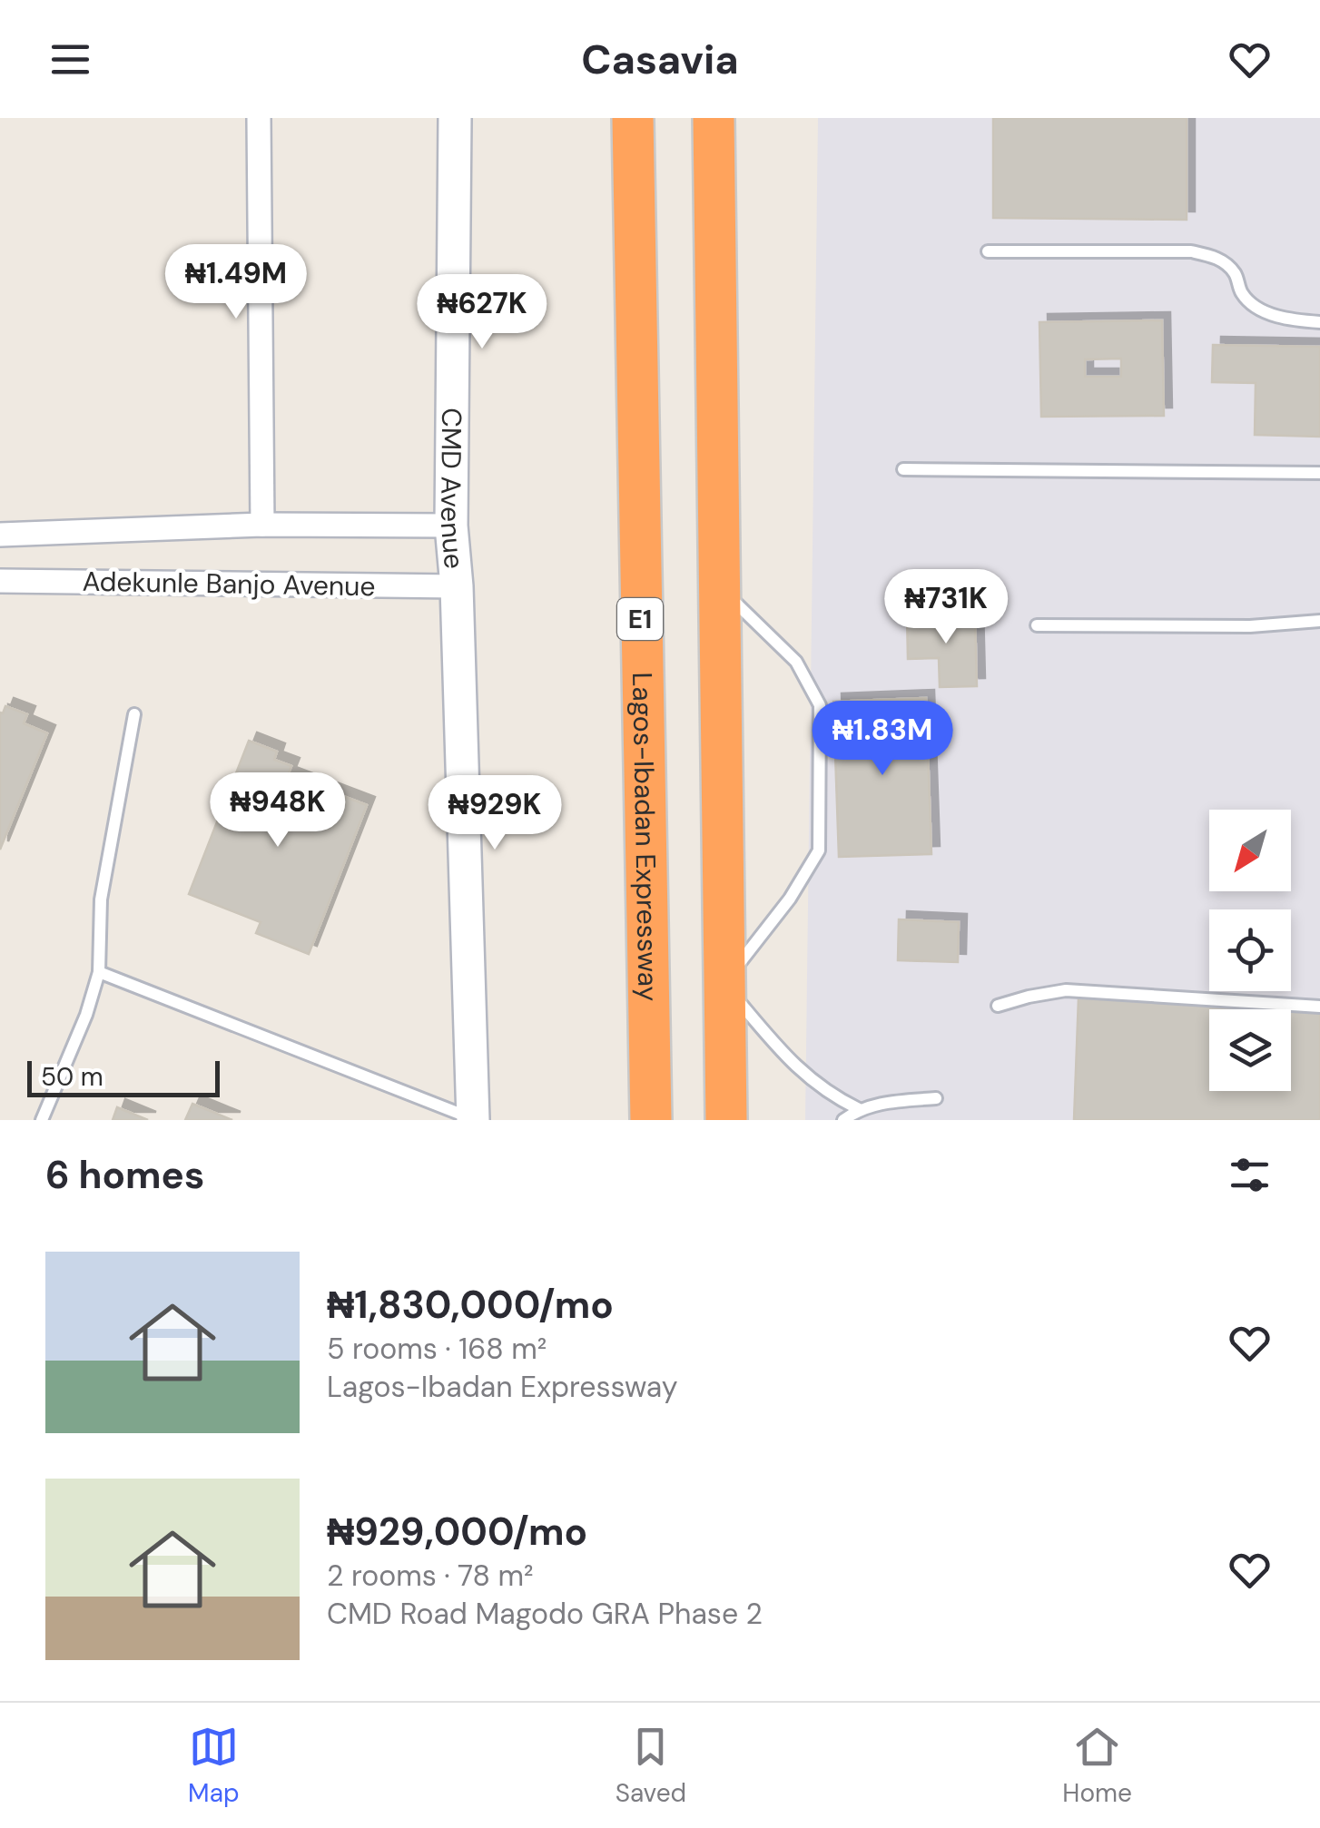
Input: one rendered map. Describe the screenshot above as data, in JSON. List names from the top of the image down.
{
  "streets": {
    "highway": ["E1", "Lagos-Ibadan Expressway"],
    "street": ["CMD Avenue", "Adekunle Banjo Avenue"]
  },
  "crossings": [
    ["CMD Avenue", "Adekunle Banjo Avenue"]
  ],
  "scale_bar": "50 m",
  "north": "bottom left",
  "page": {
    "header": "Casavia",
    "price": [
      "₦1.49M",
      "₦627K",
      "₦731K",
      "₦1.83M",
      "₦948K",
      "₦929K"
    ],
    "scale": "50 m",
    "heading": "6 homes",
    "list": [
      {
        "name": "₦1,830,000/mo",
        "note": "5 rooms · 168 m² · Lagos-Ibadan Expressway"
      },
      {
        "name": "₦929,000/mo",
        "note": "2 rooms · 78 m² · CMD Road Magodo GRA Phase 2"
      }
    ],
    "tabs": ["Map", "Saved", "Home"]
  }
}
